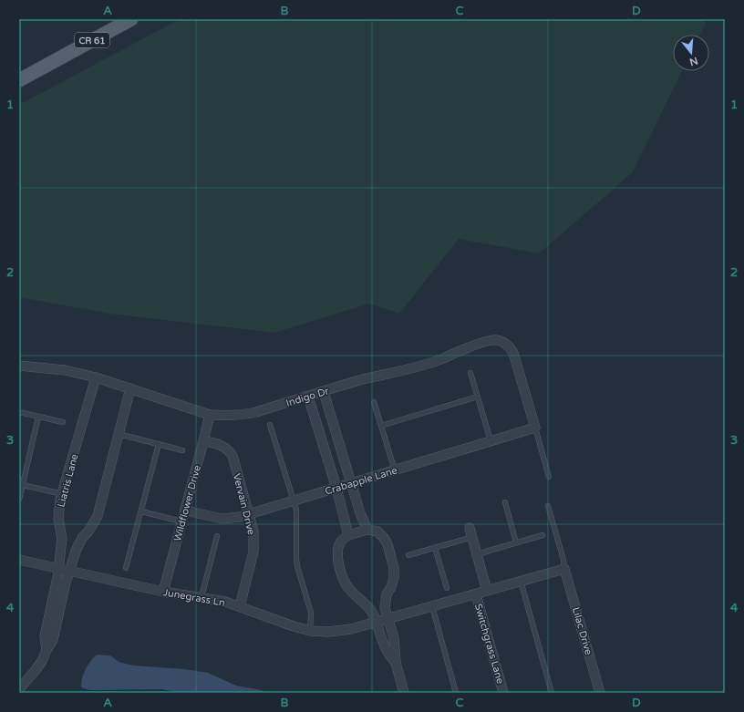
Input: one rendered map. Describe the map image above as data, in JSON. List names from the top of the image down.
{
  "streets": {
    "main road": ["CR 61"],
    "street": [
      "Indigo Dr",
      "Liatris Lane",
      "Crabapple Lane",
      "Wildflower Drive",
      "Vervain Drive",
      "Junegrass Ln",
      "Lilac Drive",
      "Switchgrass Lane"
    ]
  },
  "crossings": [
    ["Indigo Dr", "Liatris Lane"],
    ["Indigo Dr", "Crabapple Lane"],
    ["Indigo Dr", "Wildflower Drive"],
    ["Liatris Lane", "Junegrass Ln"],
    ["Crabapple Lane", "Wildflower Drive"],
    ["Crabapple Lane", "Vervain Drive"],
    ["Wildflower Drive", "Vervain Drive"],
    ["Wildflower Drive", "Junegrass Ln"],
    ["Vervain Drive", "Junegrass Ln"],
    ["Junegrass Ln", "Lilac Drive"],
    ["Junegrass Ln", "Switchgrass Lane"]
  ],
  "north": "bottom",
  "grid": {
    "columns": [
      "A",
      "B",
      "C",
      "D"
    ],
    "rows": [
      "1",
      "2",
      "3",
      "4"
    ]
  }
}
